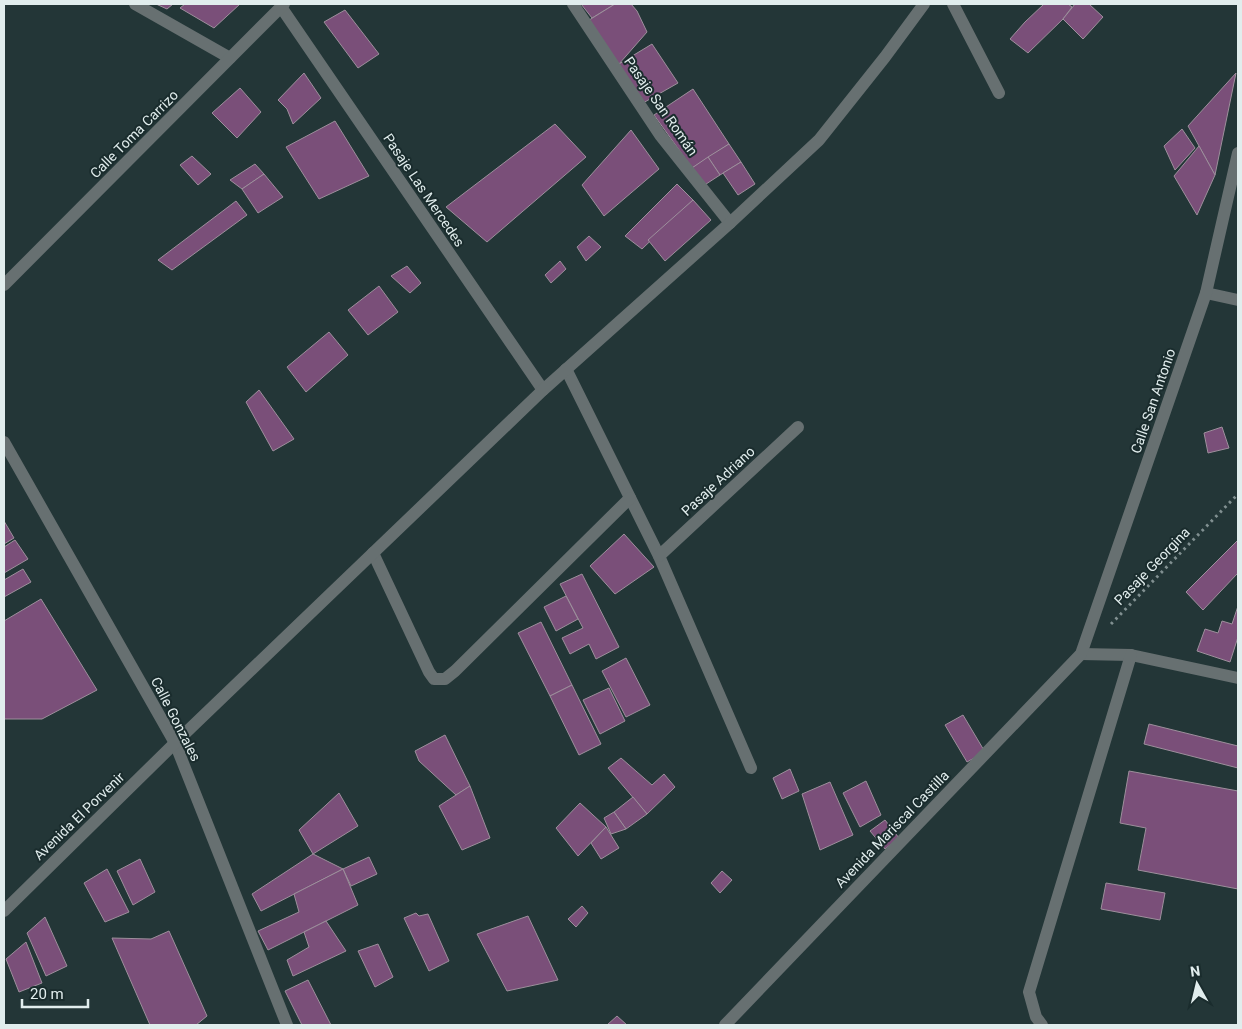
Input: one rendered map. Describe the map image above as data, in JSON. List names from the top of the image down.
{
  "streets": {
    "street": [
      "Pasaje San Román",
      "Calle Toma Carrizo",
      "Pasaje Las Mercedes",
      "Calle San Antonio",
      "Pasaje Adriano",
      "Calle Gonzales",
      "Avenida El Porvenir",
      "Avenida Mariscal Castilla"
    ],
    "path": ["Pasaje Georgina"]
  },
  "crossings": [
    ["Pasaje San Román", "Avenida El Porvenir"],
    ["Calle Toma Carrizo", "Pasaje Las Mercedes"],
    ["Pasaje Las Mercedes", "Avenida El Porvenir"],
    ["Calle San Antonio", "Avenida Mariscal Castilla"],
    ["Calle Gonzales", "Avenida El Porvenir"]
  ],
  "scale_bar": "20 m",
  "north": "top"
}
